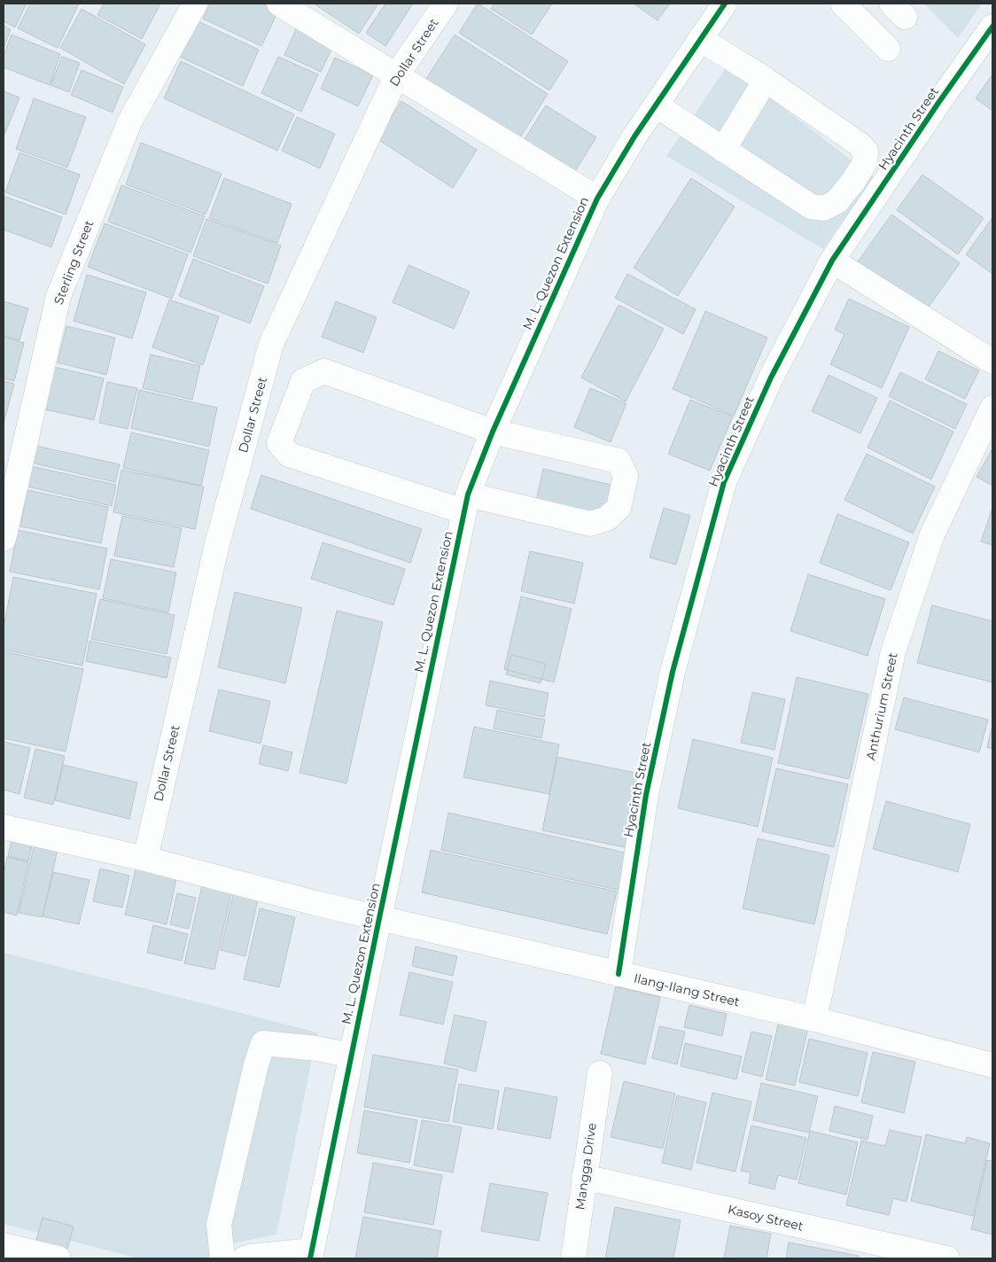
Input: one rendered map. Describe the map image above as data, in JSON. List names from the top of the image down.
{
  "streets": {
    "street": [
      "Dollar Street",
      "Hyacinth Street",
      "Sterling Street",
      "M. L. Quezon Extension",
      "Anthurium Street",
      "Ilang-Ilang Street",
      "Mangga Drive",
      "Kasoy Street"
    ]
  },
  "crossings": [
    ["Dollar Street", "Ilang-Ilang Street"],
    ["Hyacinth Street", "Ilang-Ilang Street"],
    ["M. L. Quezon Extension", "Ilang-Ilang Street"],
    ["Anthurium Street", "Ilang-Ilang Street"],
    ["Mangga Drive", "Kasoy Street"]
  ]
}
